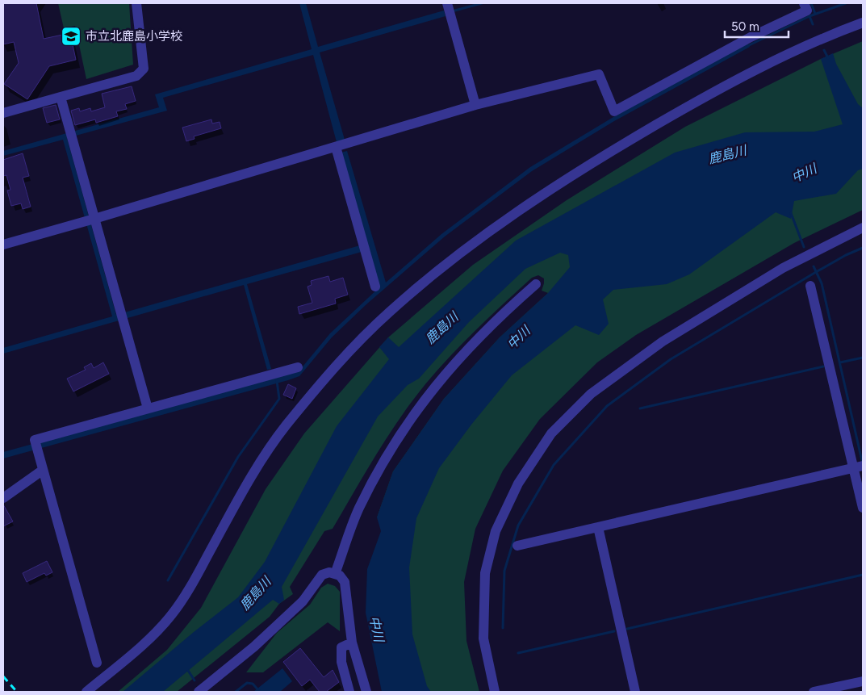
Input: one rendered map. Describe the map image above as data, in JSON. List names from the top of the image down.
{
  "water": ["鹿島川", "中川"],
  "places": {
    "school or university": ["市立北鹿島小学校"]
  },
  "scale_bar": "50 m"
}
